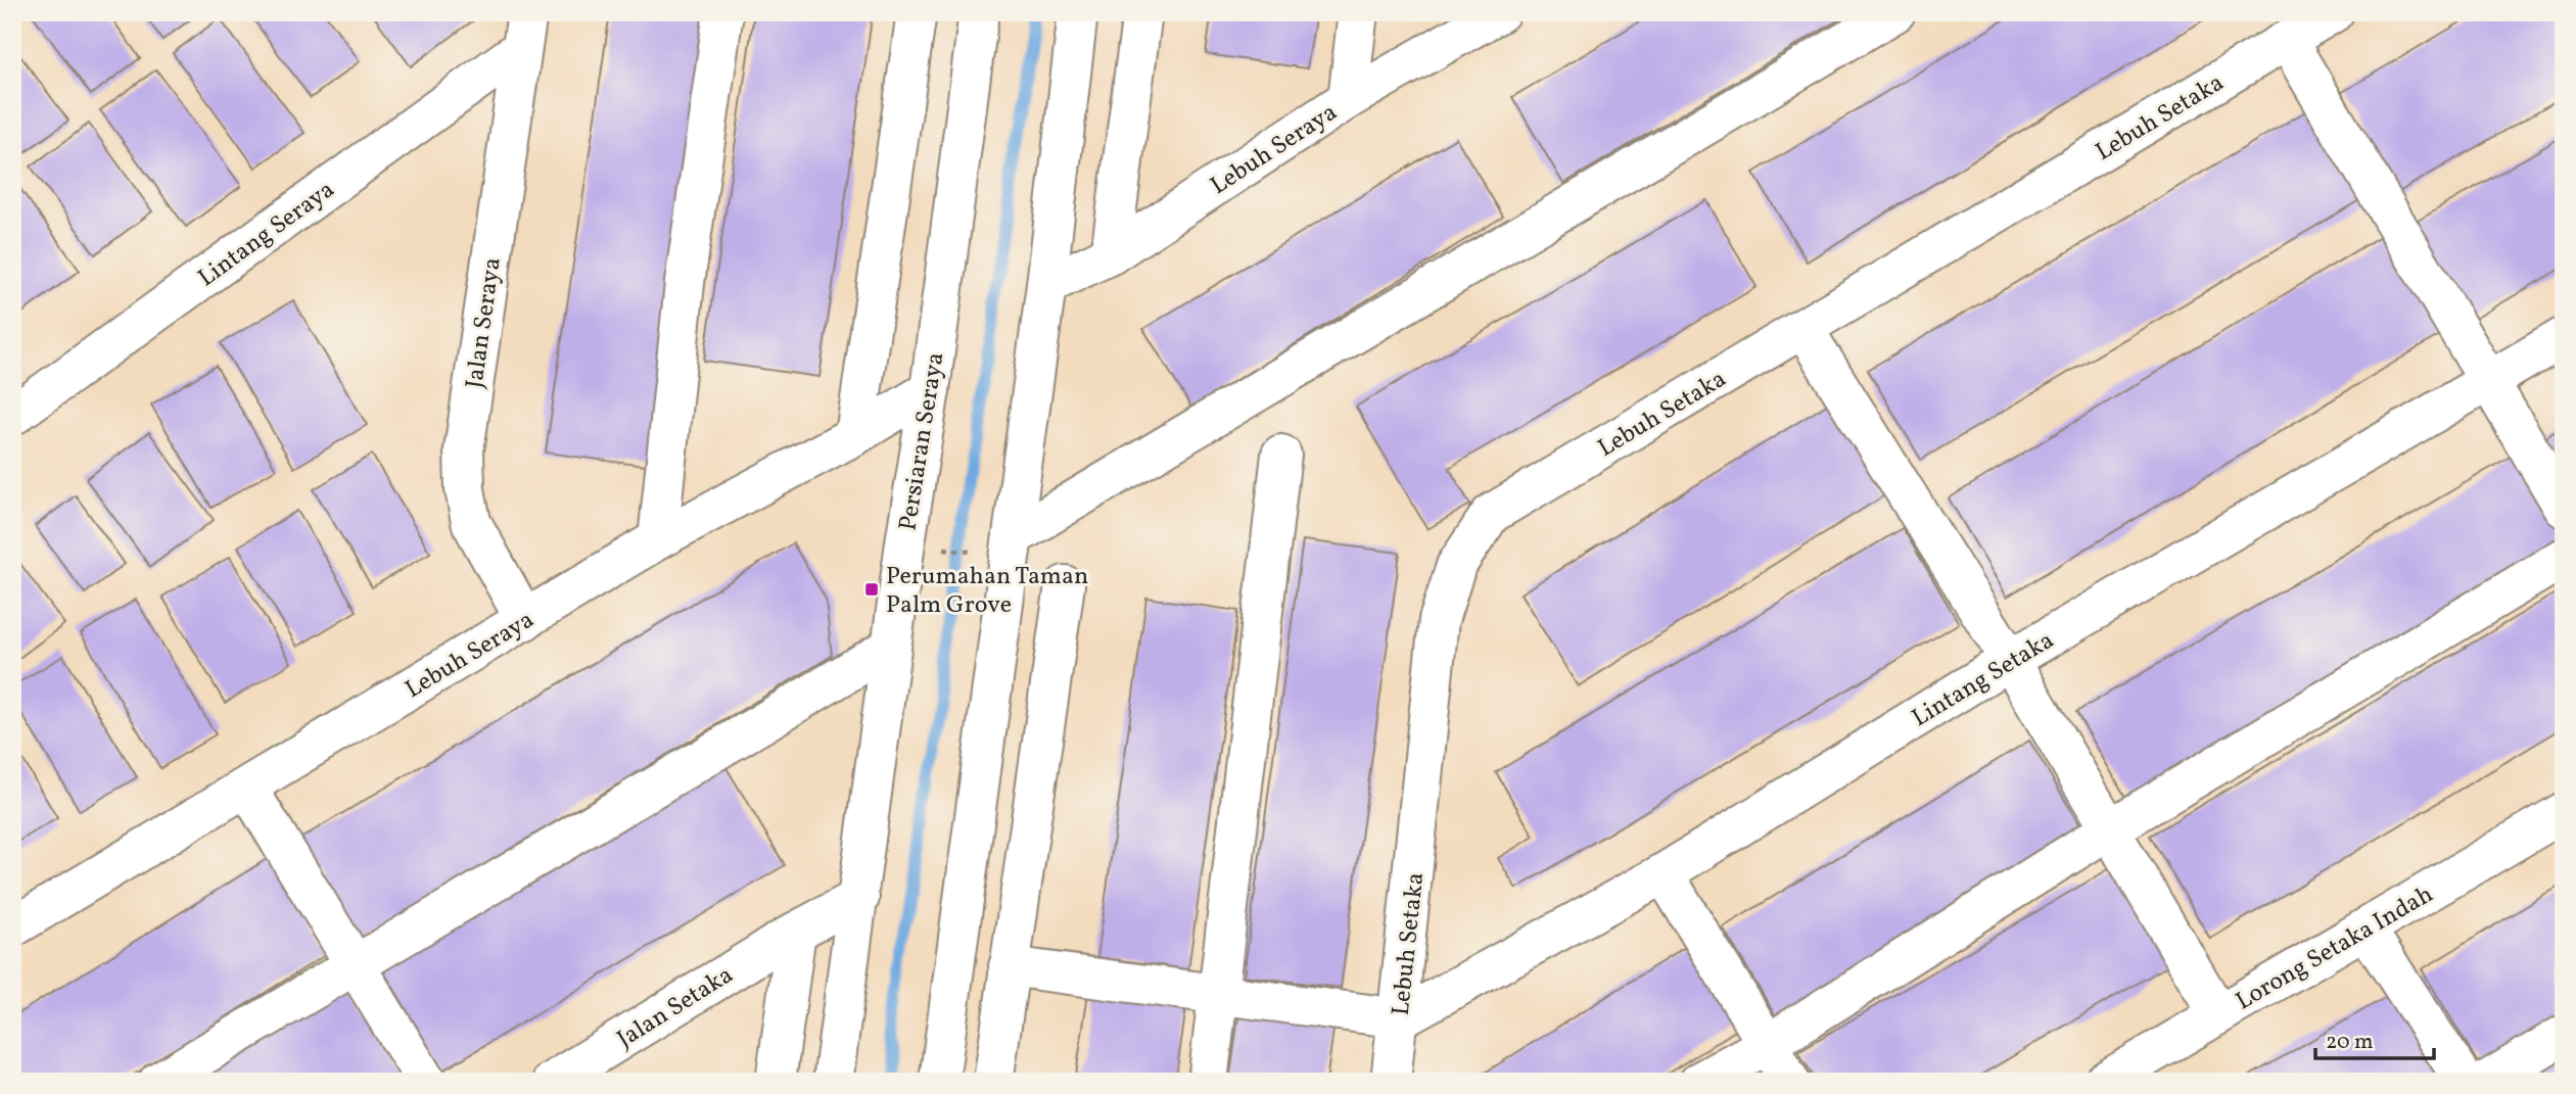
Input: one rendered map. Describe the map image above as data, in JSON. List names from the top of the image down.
{
  "streets": {
    "street": [
      "Lebuh Setaka",
      "Lebuh Seraya",
      "Lintang Seraya",
      "Jalan Seraya",
      "Persiaran Seraya",
      "Lintang Setaka",
      "Lorong Setaka Indah",
      "Jalan Setaka"
    ]
  },
  "crossings": [
    ["Lebuh Setaka", "Lintang Setaka"],
    ["Lebuh Seraya", "Jalan Seraya"],
    ["Lebuh Seraya", "Persiaran Seraya"],
    ["Lintang Seraya", "Jalan Seraya"],
    ["Persiaran Seraya", "Jalan Setaka"]
  ],
  "places": {
    "transit": ["Perumahan Taman Palm Grove"]
  },
  "scale_bar": "20 m"
}
